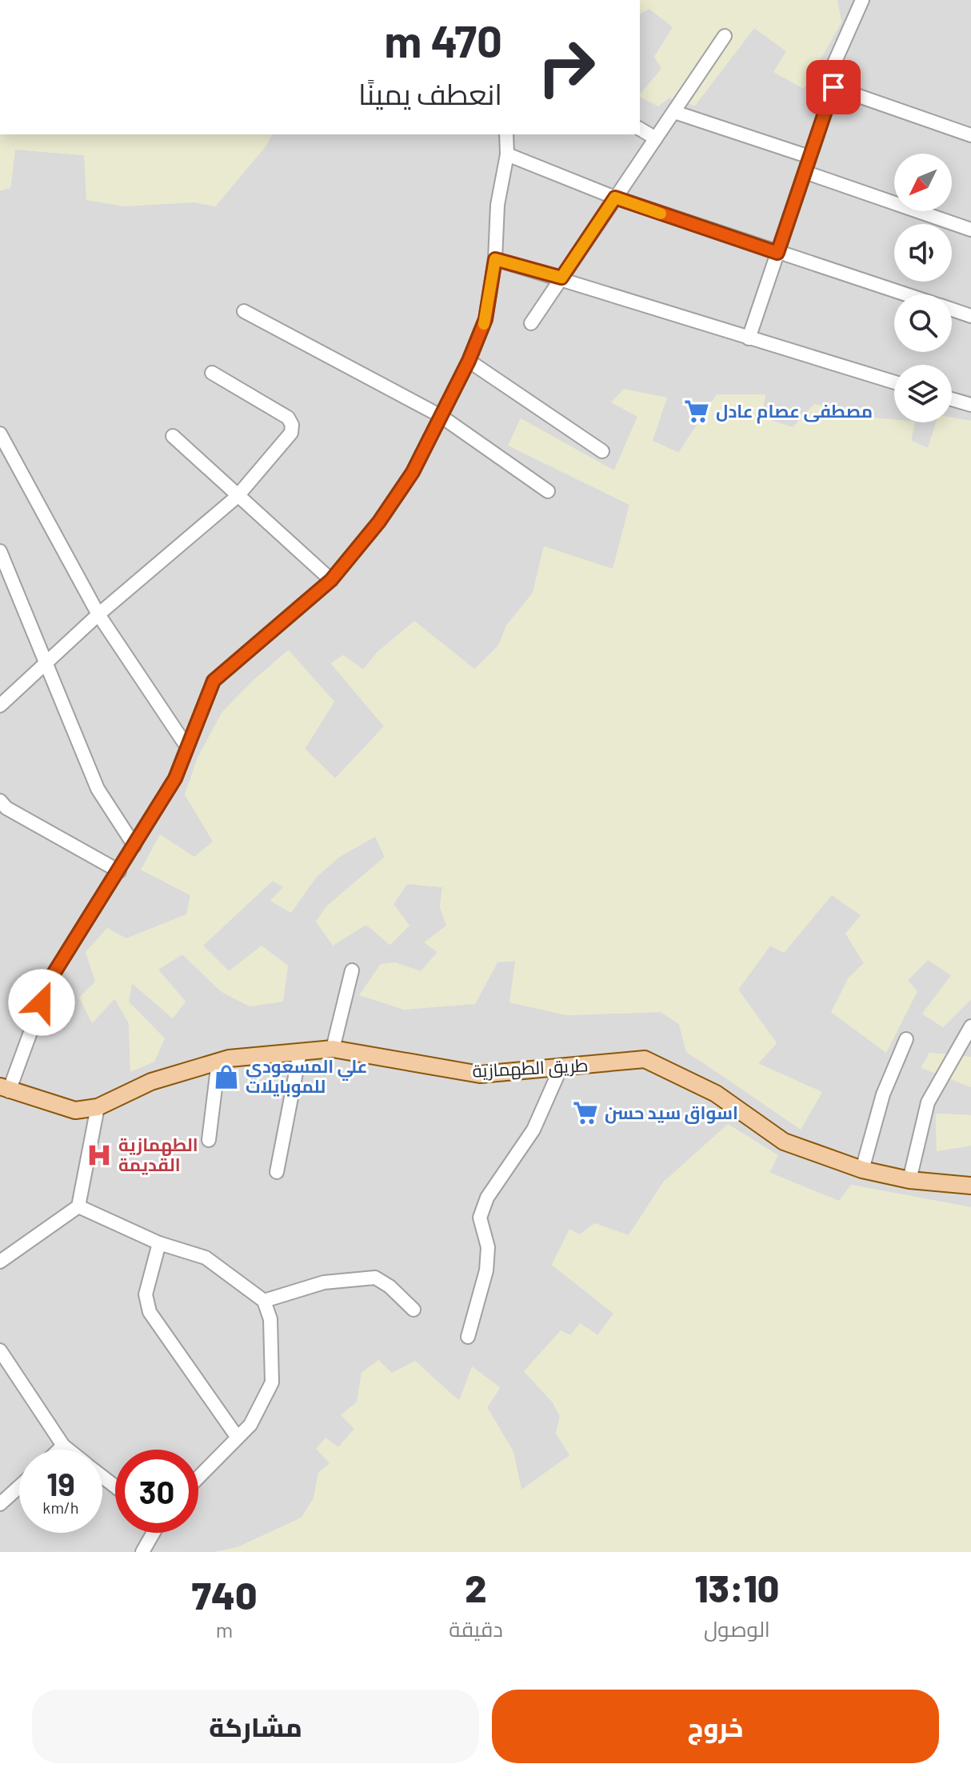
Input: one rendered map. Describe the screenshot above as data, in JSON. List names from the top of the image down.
{
  "streets": {
    "main road": ["طريق الطهمازية"]
  },
  "places": {
    "supermarket": ["مصطفى عصام عادل", "اسواق سيد حسن"],
    "shop": ["علي المسعودي للموبايلات"],
    "hospital": ["الطهمازية القديمة"]
  },
  "north": "bottom left",
  "page": {
    "turn": ["470 m", "انعطف يمينًا"],
    "speed": "19 km/h",
    "limit": "30",
    "eta": [
      "13:10",
      "الوصول",
      "2",
      "دقيقة",
      "740",
      "m"
    ],
    "buttons": ["خروج", "مشاركة"]
  }
}
